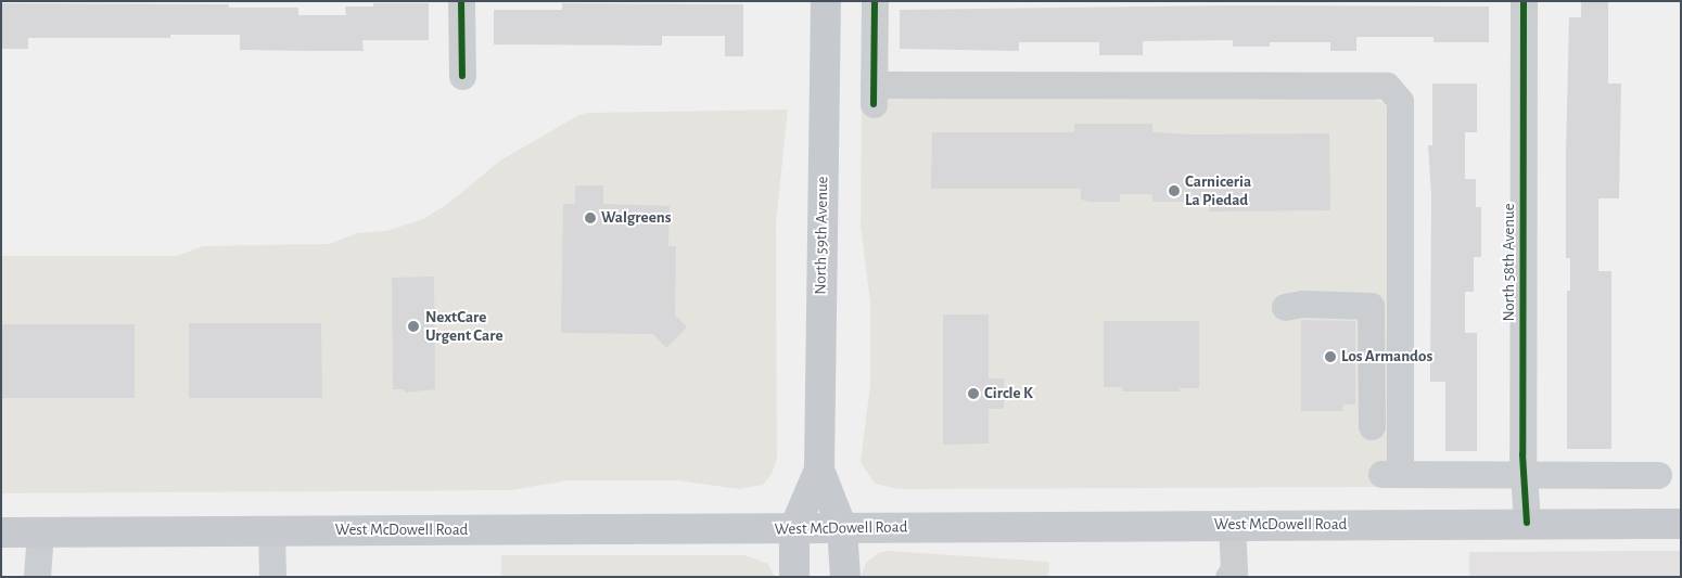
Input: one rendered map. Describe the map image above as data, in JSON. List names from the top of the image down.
{
  "streets": {
    "main road": ["North 59th Avenue", "West McDowell Road"],
    "street": ["North 58th Avenue"]
  },
  "crossings": [
    ["North 59th Avenue", "West McDowell Road"],
    ["North 58th Avenue", "West McDowell Road"]
  ],
  "places": [
    "Carniceria La Piedad",
    "Walgreens",
    "NextCare Urgent Care",
    "Los Armandos",
    "Circle K"
  ]
}
